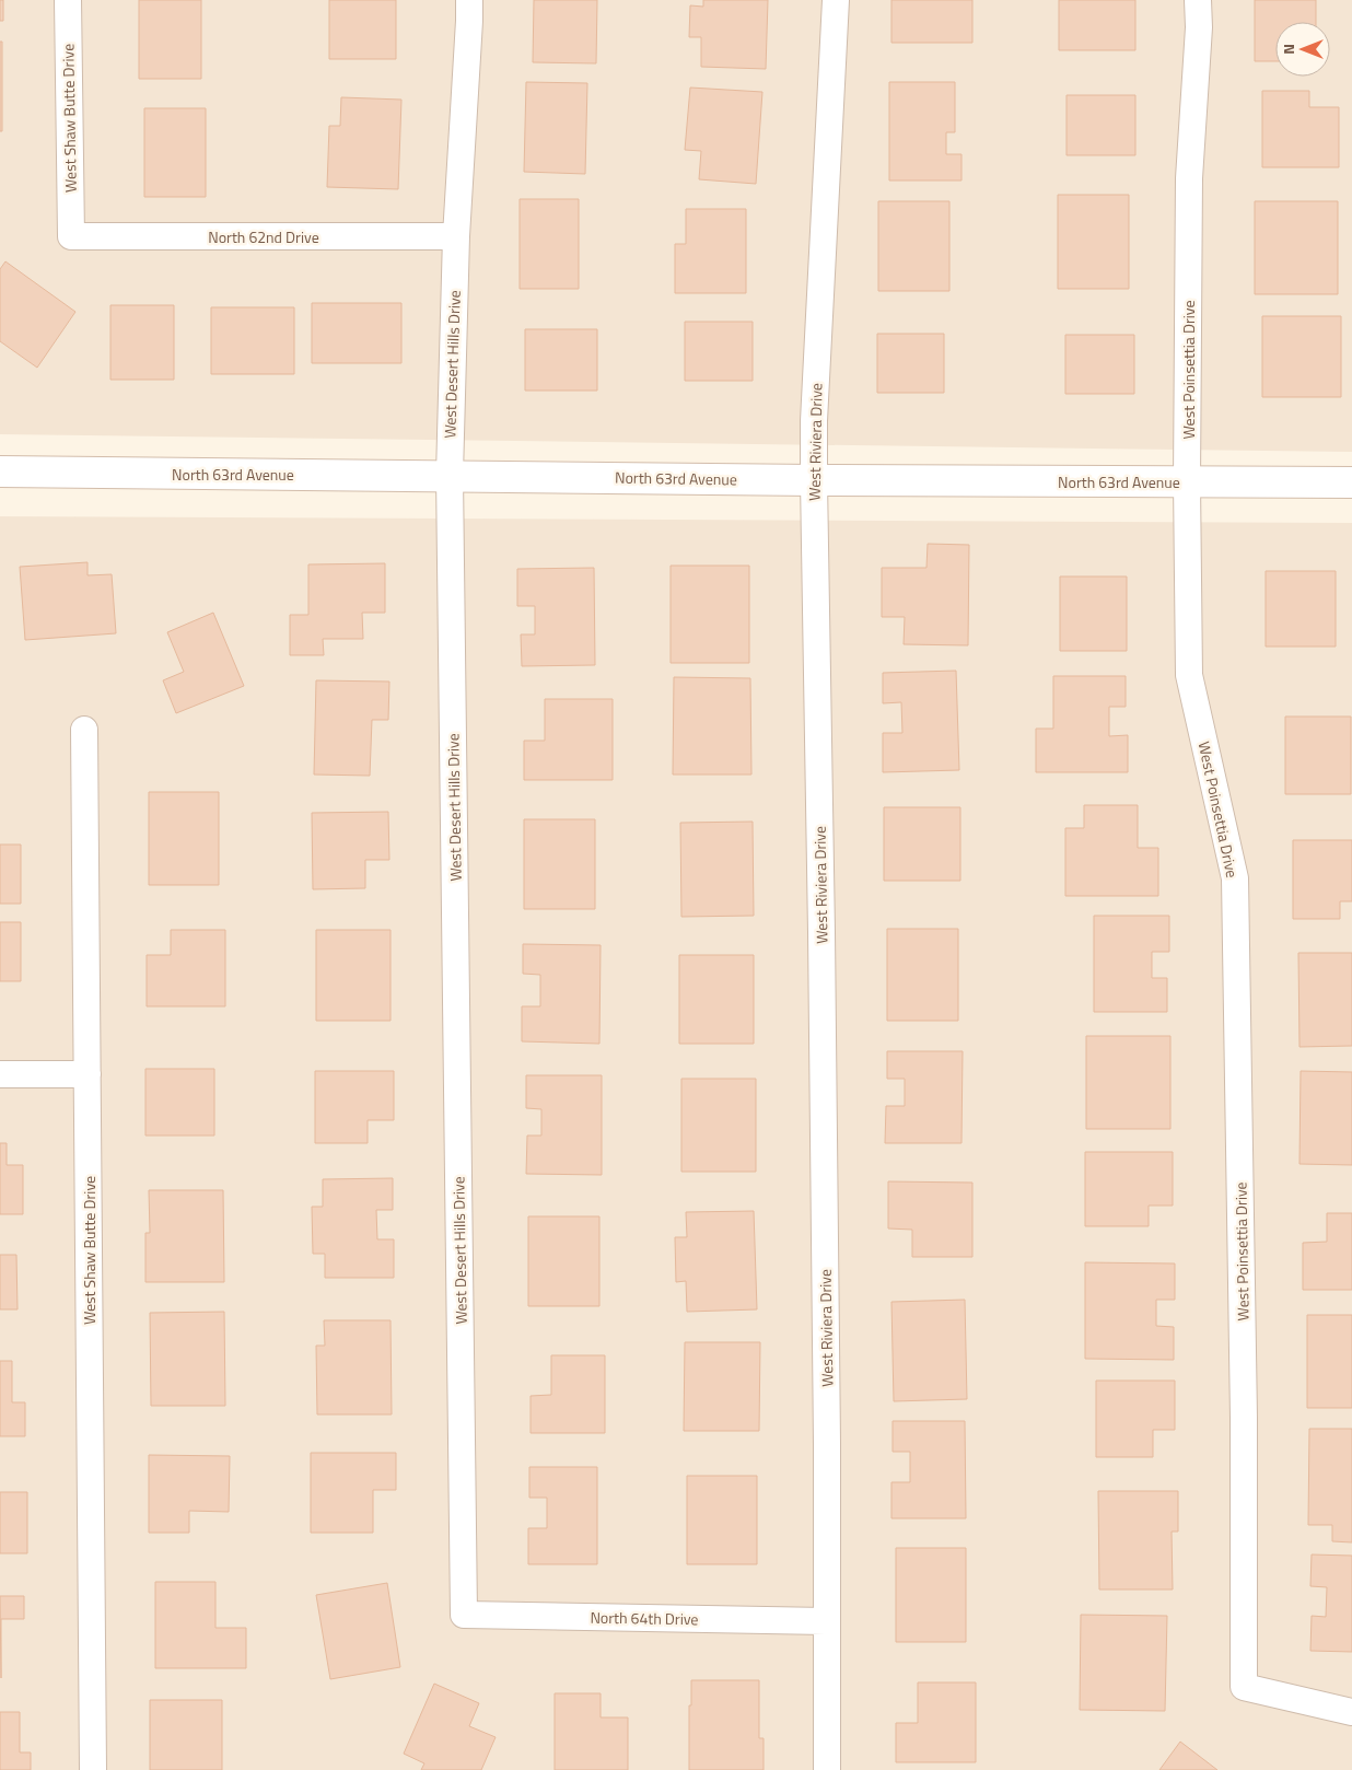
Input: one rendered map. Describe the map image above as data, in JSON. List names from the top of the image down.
{
  "streets": {
    "street": [
      "West Shaw Butte Drive",
      "North 62nd Drive",
      "West Desert Hills Drive",
      "West Poinsettia Drive",
      "West Riviera Drive",
      "North 63rd Avenue",
      "North 64th Drive"
    ]
  },
  "crossings": [
    ["West Shaw Butte Drive", "North 62nd Drive"],
    ["North 62nd Drive", "West Desert Hills Drive"],
    ["West Desert Hills Drive", "North 63rd Avenue"],
    ["West Desert Hills Drive", "North 64th Drive"],
    ["West Poinsettia Drive", "North 63rd Avenue"],
    ["West Riviera Drive", "North 63rd Avenue"],
    ["West Riviera Drive", "North 64th Drive"]
  ],
  "north": "left"
}
